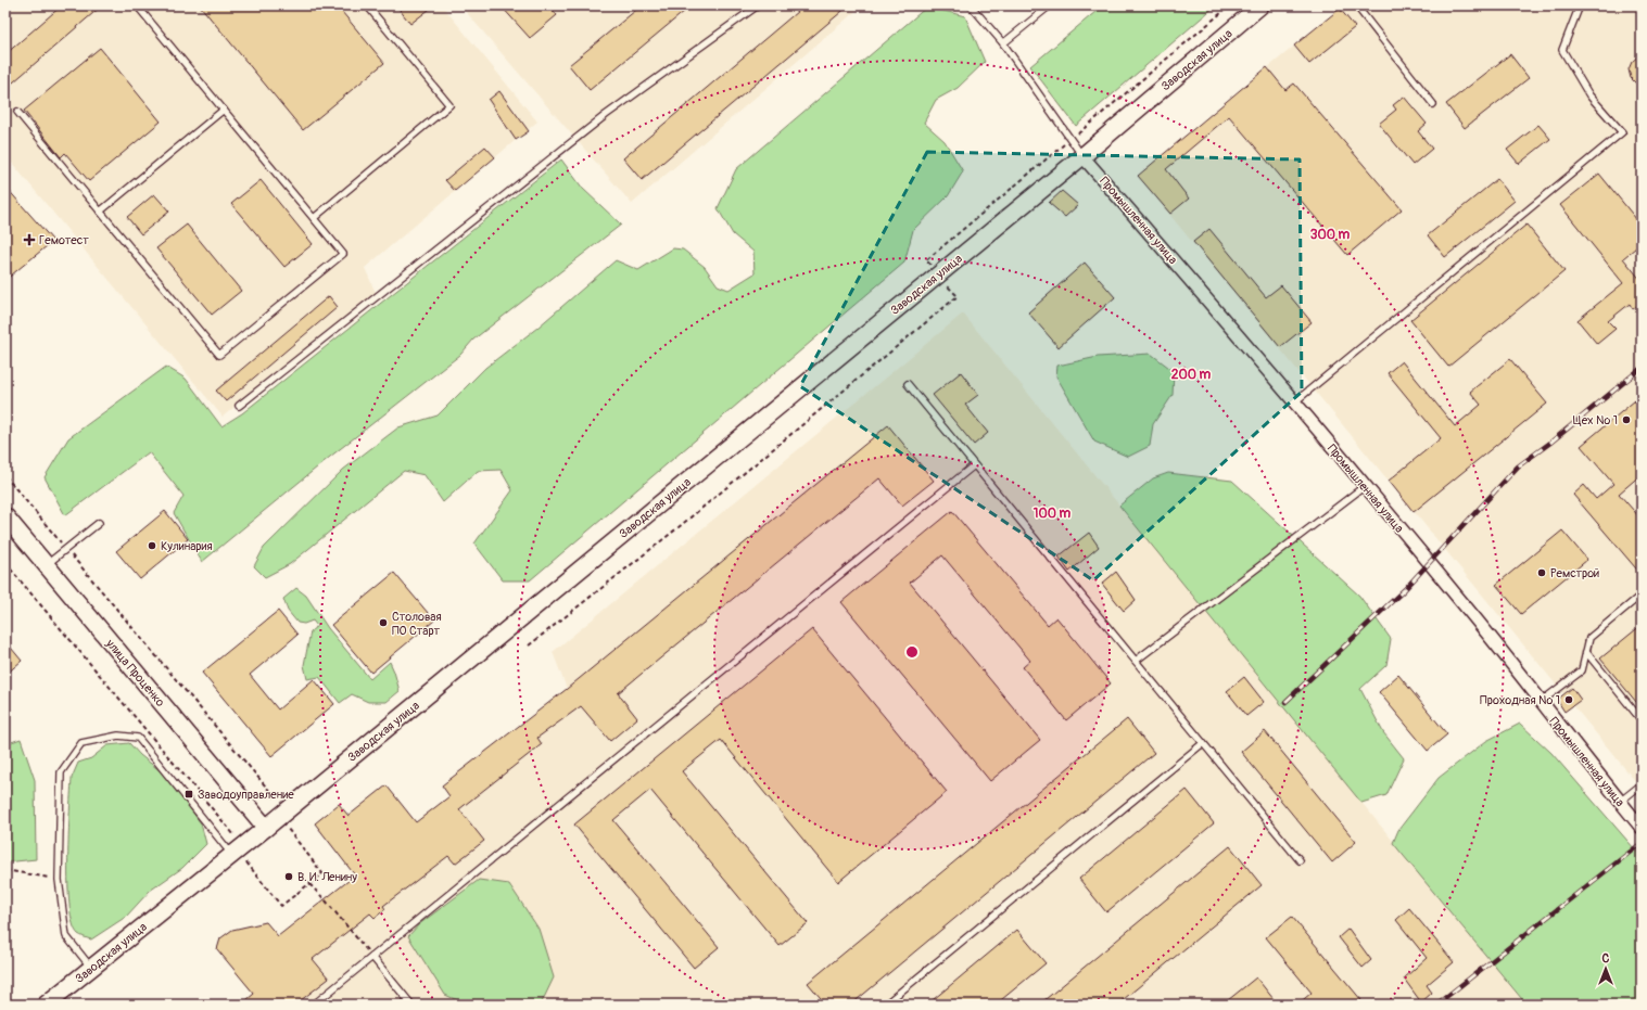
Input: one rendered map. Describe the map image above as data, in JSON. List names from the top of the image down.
{
  "streets": {
    "main road": ["Заводская улица", "улица Проценко"],
    "street": ["Промышленная улица"]
  },
  "crossings": [
    ["Заводская улица", "Промышленная улица"],
    ["Заводская улица", "улица Проценко"]
  ],
  "places": {
    "health": ["Гемотест"],
    "other": [
      "Цех № 1",
      "Кулинария",
      "Ремстрой",
      "Столовая ПО Старт",
      "Проходная № 1",
      "В. И. Ленину"
    ],
    "transit": ["Заводоуправление"]
  },
  "north": "top",
  "rings": ["300 m", "200 m", "100 m"]
}
